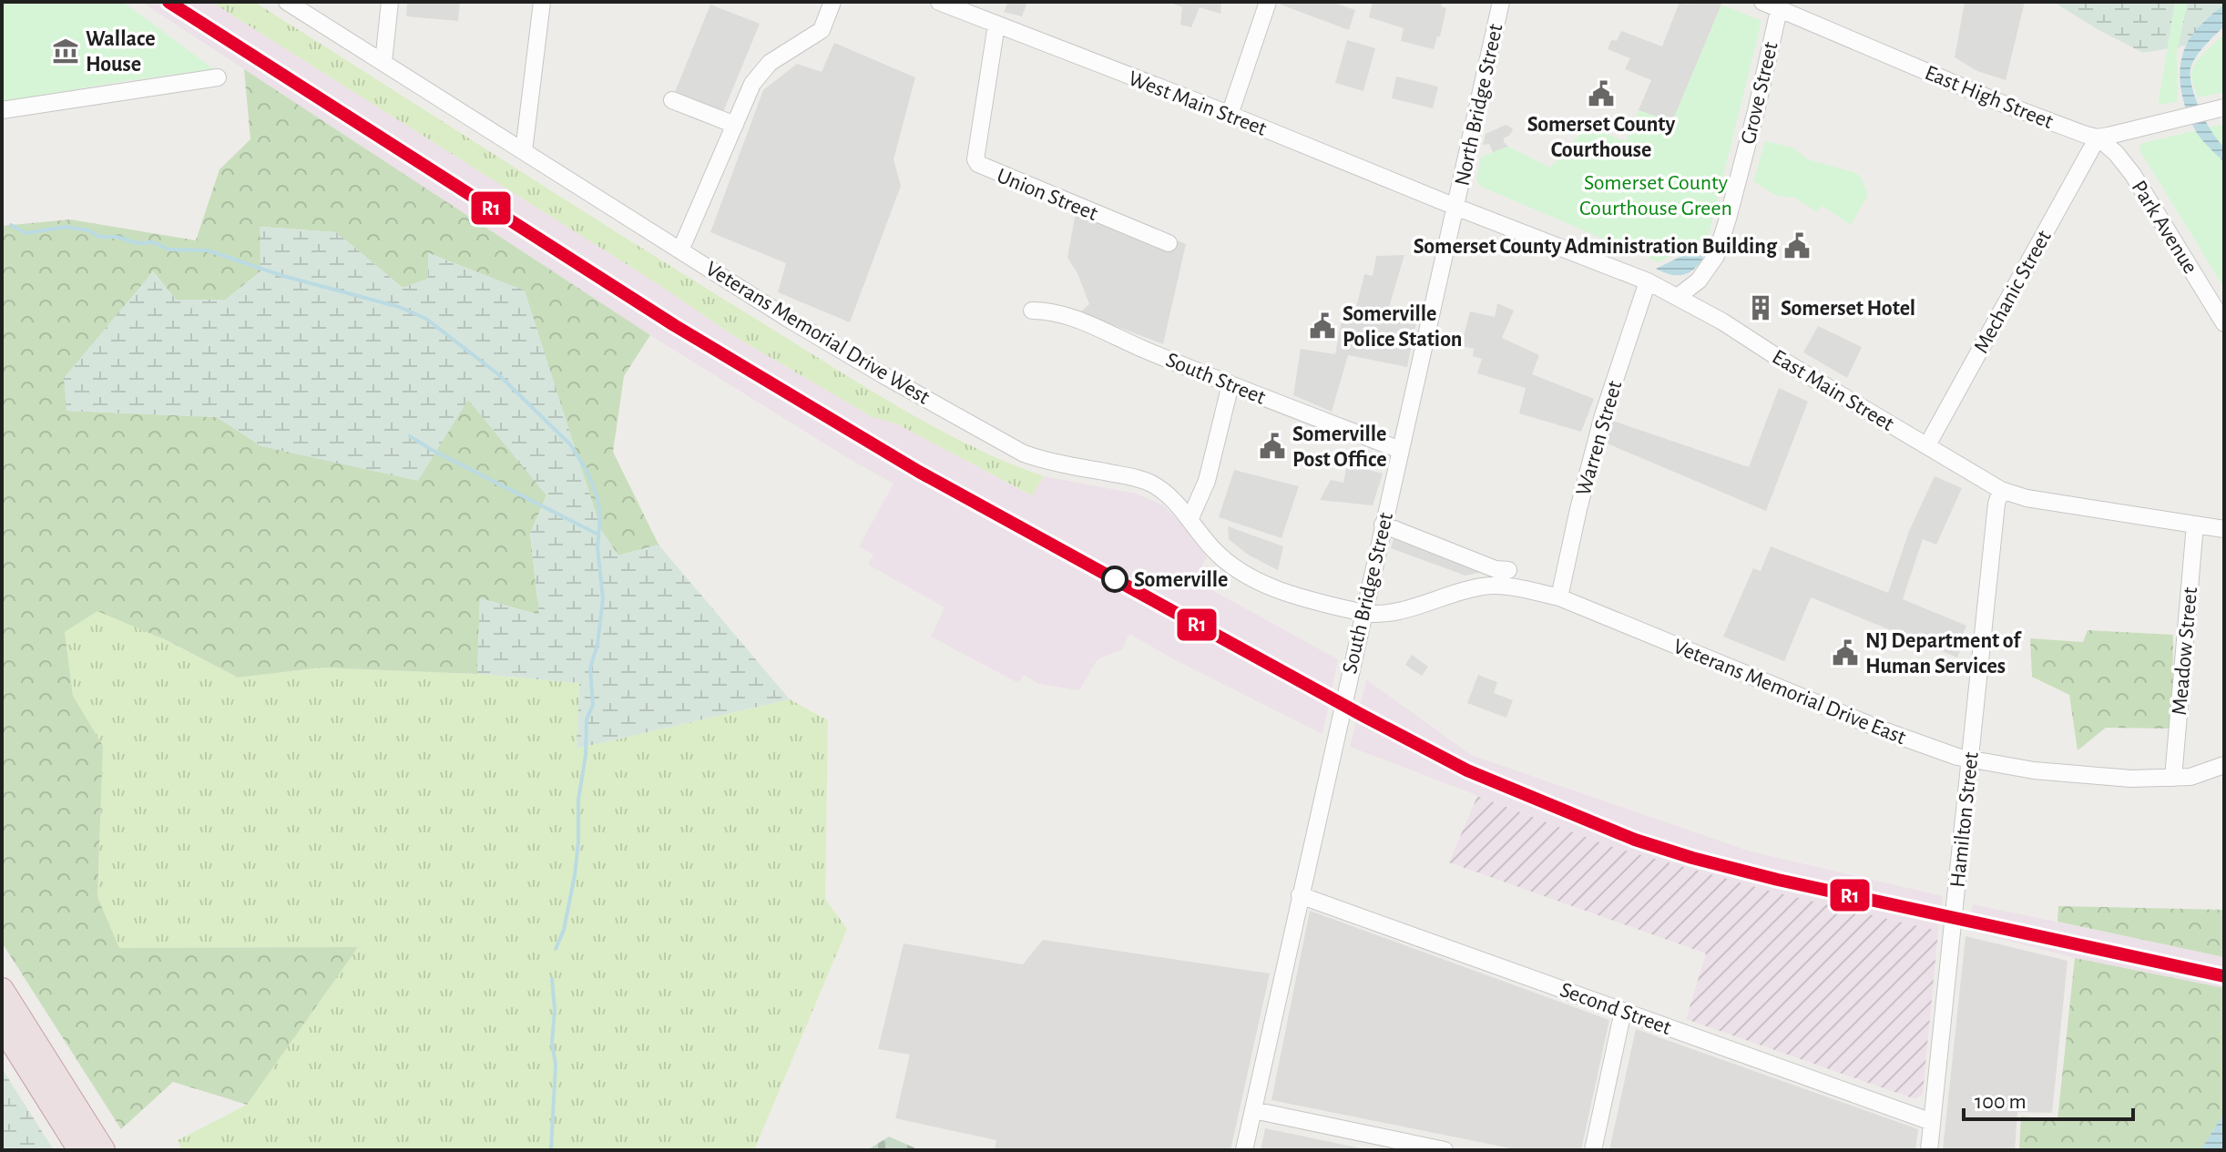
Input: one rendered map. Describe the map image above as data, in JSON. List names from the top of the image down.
{
  "streets": {
    "street": [
      "Grove Street",
      "East High Street",
      "West Main Street",
      "North Bridge Street",
      "Union Street",
      "Park Avenue",
      "Mechanic Street",
      "Veterans Memorial Drive West",
      "South Street",
      "East Main Street",
      "Warren Street",
      "South Bridge Street",
      "Meadow Street",
      "Veterans Memorial Drive East",
      "Hamilton Street",
      "Second Street"
    ]
  },
  "crossings": [
    ["Grove Street", "East High Street"],
    ["Grove Street", "East Main Street"],
    ["East High Street", "Park Avenue"],
    ["East High Street", "Mechanic Street"],
    ["West Main Street", "North Bridge Street"],
    ["West Main Street", "Union Street"],
    ["West Main Street", "East Main Street"],
    ["West Main Street", "South Bridge Street"],
    ["North Bridge Street", "East Main Street"],
    ["North Bridge Street", "South Bridge Street"],
    ["Park Avenue", "Mechanic Street"],
    ["Mechanic Street", "East Main Street"],
    ["Veterans Memorial Drive West", "South Bridge Street"],
    ["Veterans Memorial Drive West", "Veterans Memorial Drive East"],
    ["South Street", "South Bridge Street"],
    ["East Main Street", "Warren Street"],
    ["East Main Street", "South Bridge Street"],
    ["East Main Street", "Meadow Street"],
    ["East Main Street", "Hamilton Street"],
    ["Warren Street", "Veterans Memorial Drive East"],
    ["South Bridge Street", "Veterans Memorial Drive East"],
    ["South Bridge Street", "Second Street"],
    ["Meadow Street", "Veterans Memorial Drive East"],
    ["Veterans Memorial Drive East", "Hamilton Street"],
    ["Hamilton Street", "Second Street"]
  ],
  "parks": ["Somerset County Courthouse Green"],
  "places": {
    "museum": ["Wallace House"],
    "public building": [
      "Somerset County Courthouse",
      "Somerset County Administration Building",
      "Somerville Police Station",
      "Somerville Post Office",
      "NJ Department of Human Services"
    ],
    "building": ["Somerset Hotel"],
    "other": ["Somerville"]
  },
  "lines": ["transit line R1"],
  "scale_bar": "100 m"
}
